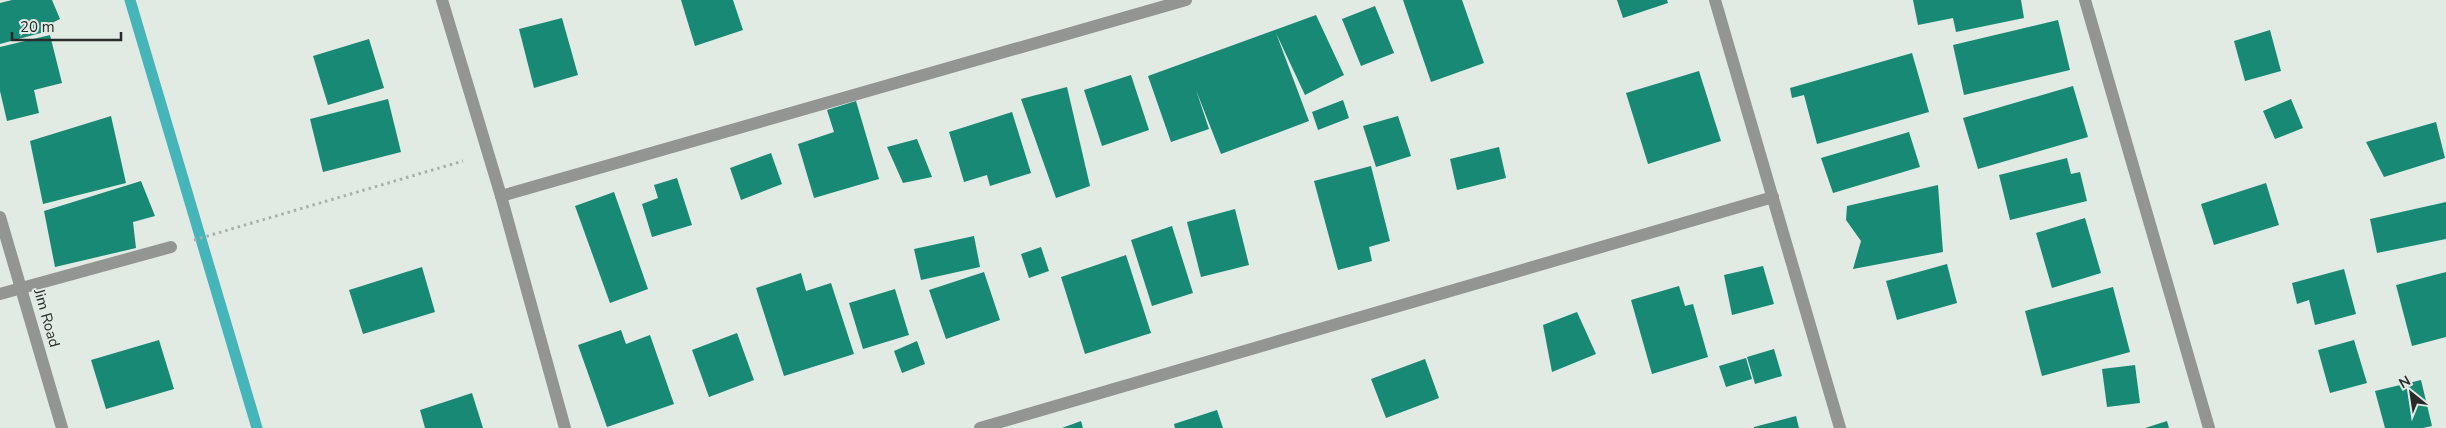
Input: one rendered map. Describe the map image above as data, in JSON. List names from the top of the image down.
{
  "streets": {
    "street": ["Jim Road"]
  },
  "scale_bar": "20 m",
  "north": "top left"
}
